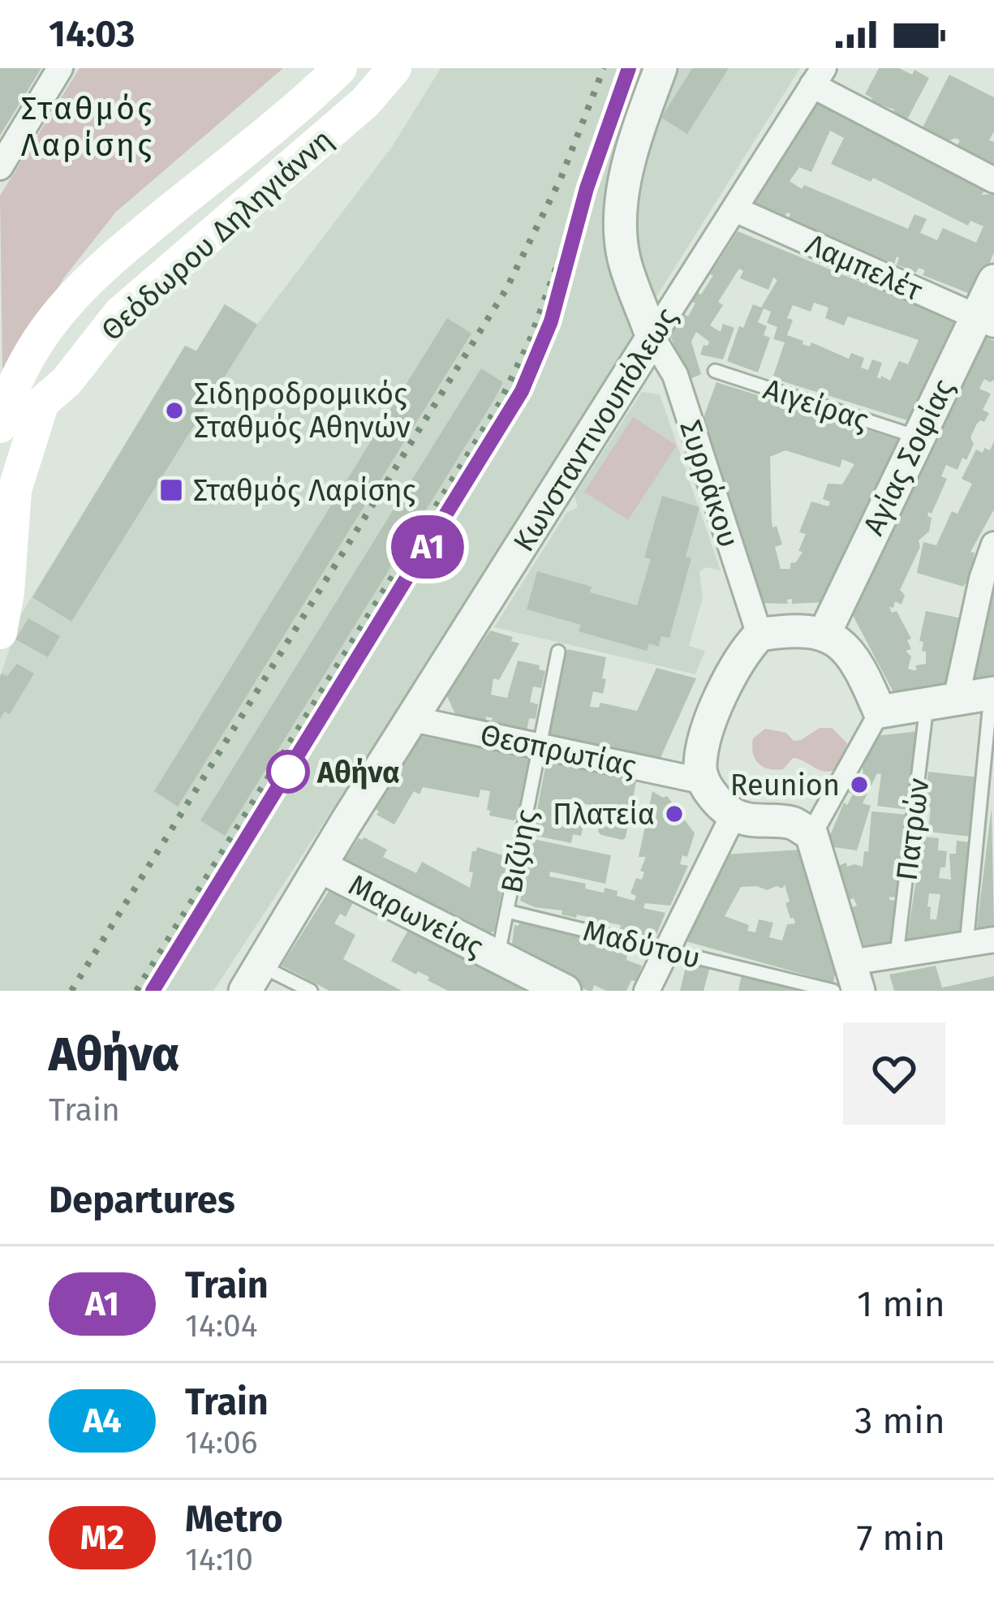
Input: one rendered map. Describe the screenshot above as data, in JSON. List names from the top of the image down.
{
  "streets": {
    "main road": ["Θεόδωρου Δηληγιάννη"],
    "street": [
      "Λαμπελέτ",
      "Κωνσταντινουπόλεως",
      "Αγίας Σοφίας",
      "Συρράκου",
      "Θεσπρωτίας",
      "Πατρών",
      "Μαρωνείας"
    ],
    "lane": ["Αιγείρας", "Βιζύης", "Μαδύτου"]
  },
  "crossings": [
    ["Λαμπελέτ", "Κωνσταντινουπόλεως"],
    ["Λαμπελέτ", "Αγίας Σοφίας"],
    ["Αιγείρας", "Αγίας Σοφίας"],
    ["Κωνσταντινουπόλεως", "Συρράκου"],
    ["Κωνσταντινουπόλεως", "Θεσπρωτίας"],
    ["Κωνσταντινουπόλεως", "Μαρωνείας"],
    ["Αγίας Σοφίας", "Συρράκου"],
    ["Αγίας Σοφίας", "Θεσπρωτίας"],
    ["Συρράκου", "Θεσπρωτίας"],
    ["Θεσπρωτίας", "Βιζύης"],
    ["Βιζύης", "Μαρωνείας"],
    ["Βιζύης", "Μαδύτου"]
  ],
  "districts": ["Σταθμός Λαρίσης"],
  "places": {
    "other": [
      "Σιδηροδρομικός Σταθμός Αθηνών",
      "Αθήνα",
      "Reunion",
      "Πλατεία"
    ],
    "transit": ["Σταθμός Λαρίσης"]
  },
  "page": {
    "status": "14:03",
    "on_map": "A1",
    "heading": [
      ["Αθήνα", "Train"],
      "Departures"
    ],
    "list": [
      {
        "mark": "A1",
        "name": "Train",
        "note": "14:04",
        "value": "1 min"
      },
      {
        "mark": "A4",
        "name": "Train",
        "note": "14:06",
        "value": "3 min"
      },
      {
        "mark": "Μ2",
        "name": "Metro",
        "note": "14:10",
        "value": "7 min"
      }
    ]
  }
}
